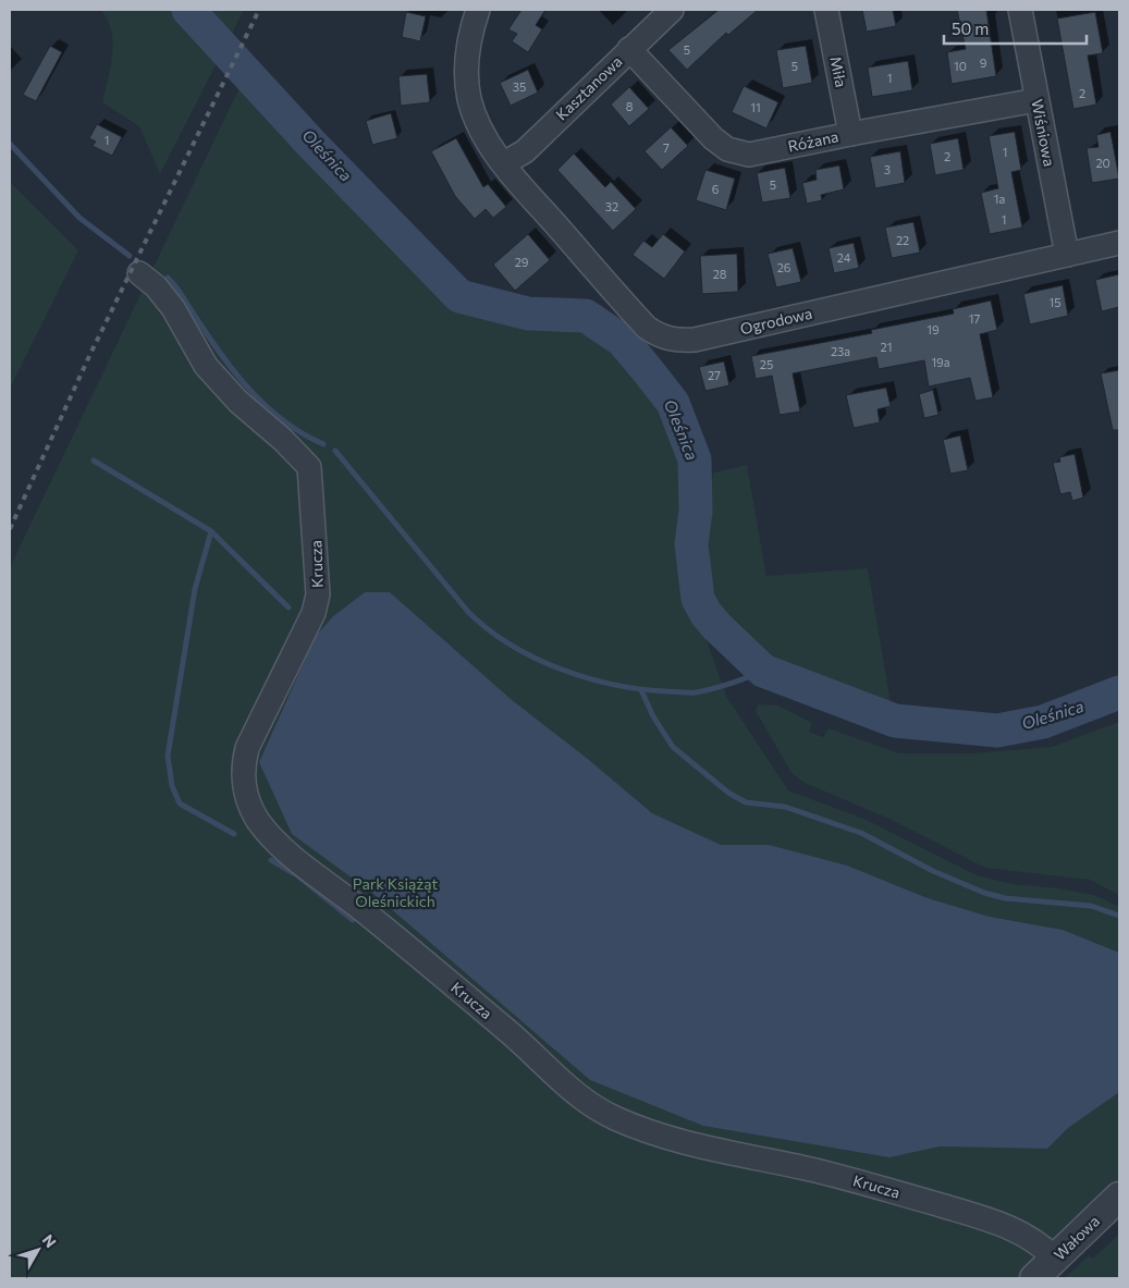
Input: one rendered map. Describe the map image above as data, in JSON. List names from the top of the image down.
{
  "streets": {
    "street": [
      "Miła",
      "Kasztanowa",
      "Wiśniowa",
      "Różana",
      "Ogrodowa",
      "Krucza",
      "Wałowa"
    ]
  },
  "crossings": [
    ["Miła", "Różana"],
    ["Kasztanowa", "Różana"],
    ["Kasztanowa", "Ogrodowa"],
    ["Wiśniowa", "Różana"],
    ["Wiśniowa", "Ogrodowa"],
    ["Krucza", "Wałowa"]
  ],
  "water": ["Oleśnica"],
  "parks": ["Park Książąt Oleśnickich"],
  "house_numbers": [
    "5",
    "9",
    "5",
    "10",
    "1",
    "35",
    "2",
    "8",
    "11",
    "1",
    "7",
    "1",
    "2",
    "20",
    "3",
    "5",
    "6",
    "1a",
    "32",
    "1",
    "22",
    "24",
    "29",
    "26",
    "28",
    "15",
    "17",
    "19",
    "21",
    "23a",
    "19a",
    "25",
    "27"
  ],
  "scale_bar": "50 m",
  "north": "top right"
}
